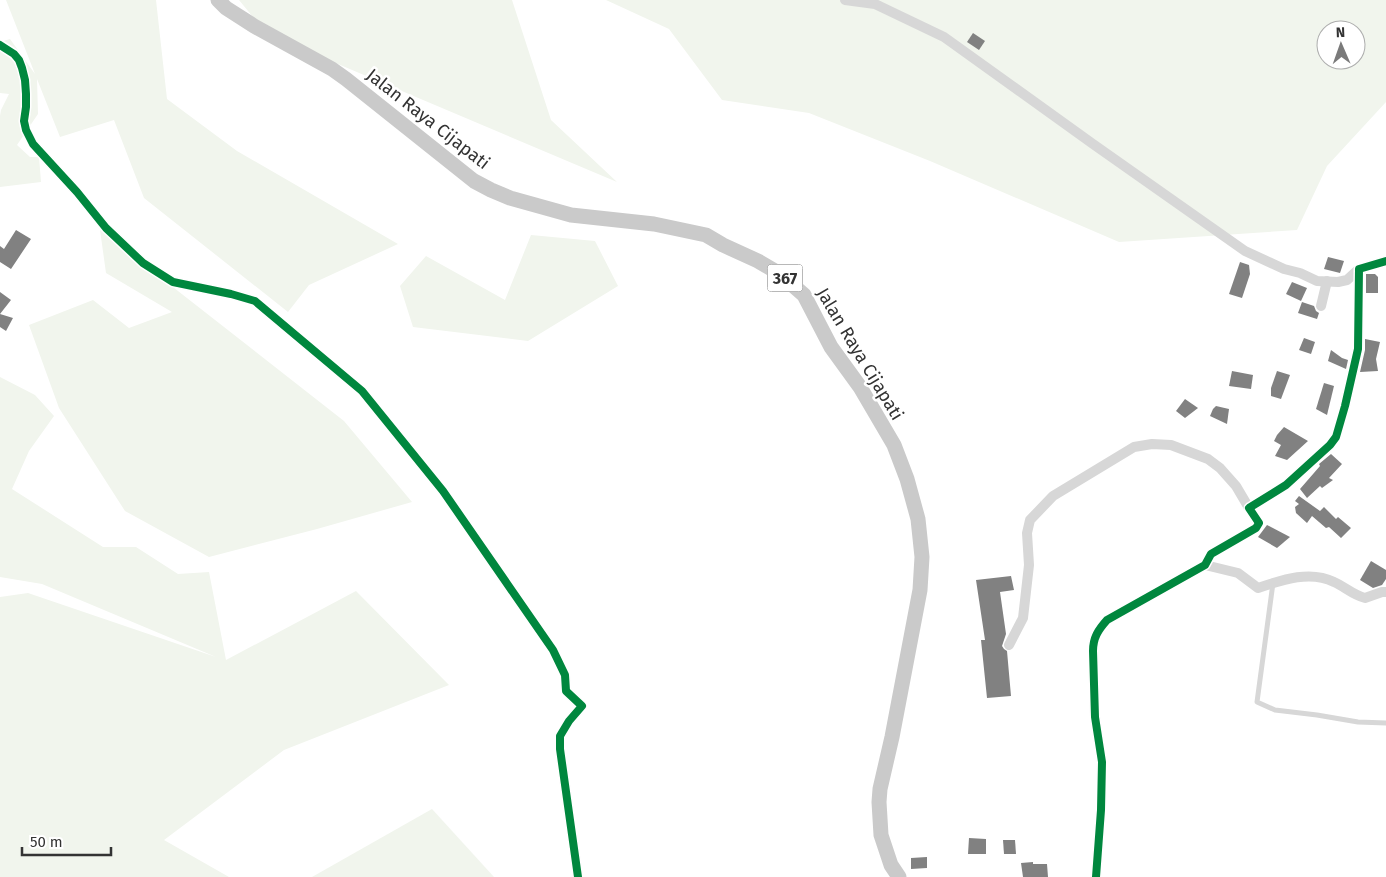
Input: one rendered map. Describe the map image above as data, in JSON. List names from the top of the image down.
{
  "streets": {
    "main road": ["Jalan Raya Cijapati", "367"]
  },
  "scale_bar": "50 m",
  "north": "top"
}
